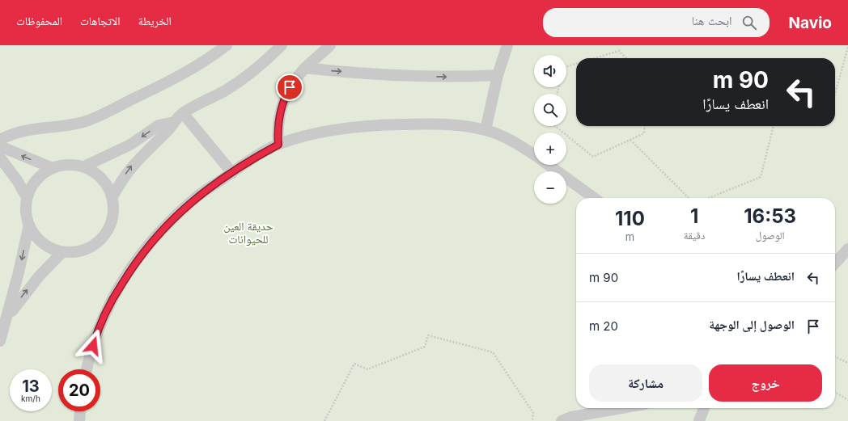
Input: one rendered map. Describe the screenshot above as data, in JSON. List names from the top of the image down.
{
  "parks": ["حديقة العين للحيوانات"],
  "page": {
    "header": "Navio",
    "search": "ابحث هنا",
    "nav": ["الخريطة", "الاتجاهات", "المحفوظات"],
    "map_buttons": ["+", "−"],
    "turn": ["90 m", "انعطف يسارًا"],
    "eta": [
      "16:53",
      "الوصول",
      "1",
      "دقيقة",
      "110",
      "m"
    ],
    "list": [
      {
        "name": "انعطف يسارًا",
        "value": "90 m"
      },
      {
        "name": "الوصول إلى الوجهة",
        "value": "20 m"
      }
    ],
    "buttons": ["خروج", "مشاركة"],
    "speed": "13 km/h",
    "limit": "20"
  }
}
